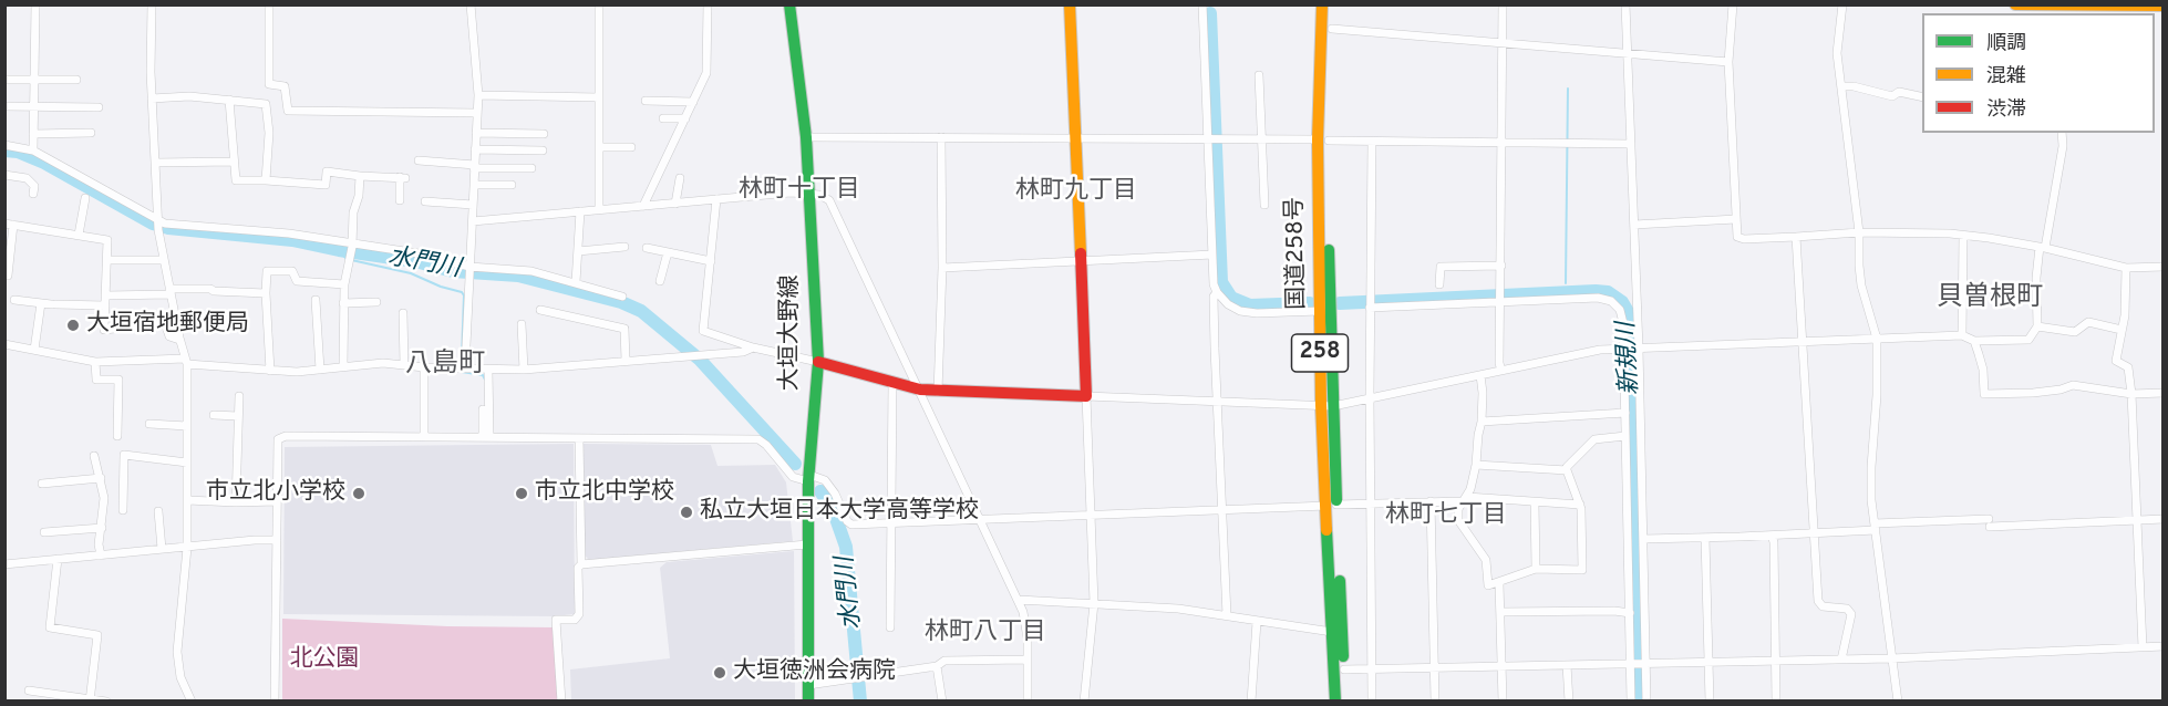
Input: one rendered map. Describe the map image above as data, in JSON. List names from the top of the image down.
{
  "streets": {
    "main road": ["国道258号", "大垣大野線", "258"]
  },
  "districts": [
    "林町十丁目",
    "林町九丁目",
    "貝曽根町",
    "八島町",
    "林町七丁目",
    "林町八丁目"
  ],
  "water": ["水門川", "新規川"],
  "parks": ["北公園"],
  "places": [
    "大垣宿地郵便局",
    "市立北小学校",
    "市立北中学校",
    "私立大垣日本大学高等学校",
    "大垣徳洲会病院"
  ],
  "legend": ["順調", "混雑", "渋滞"]
}
